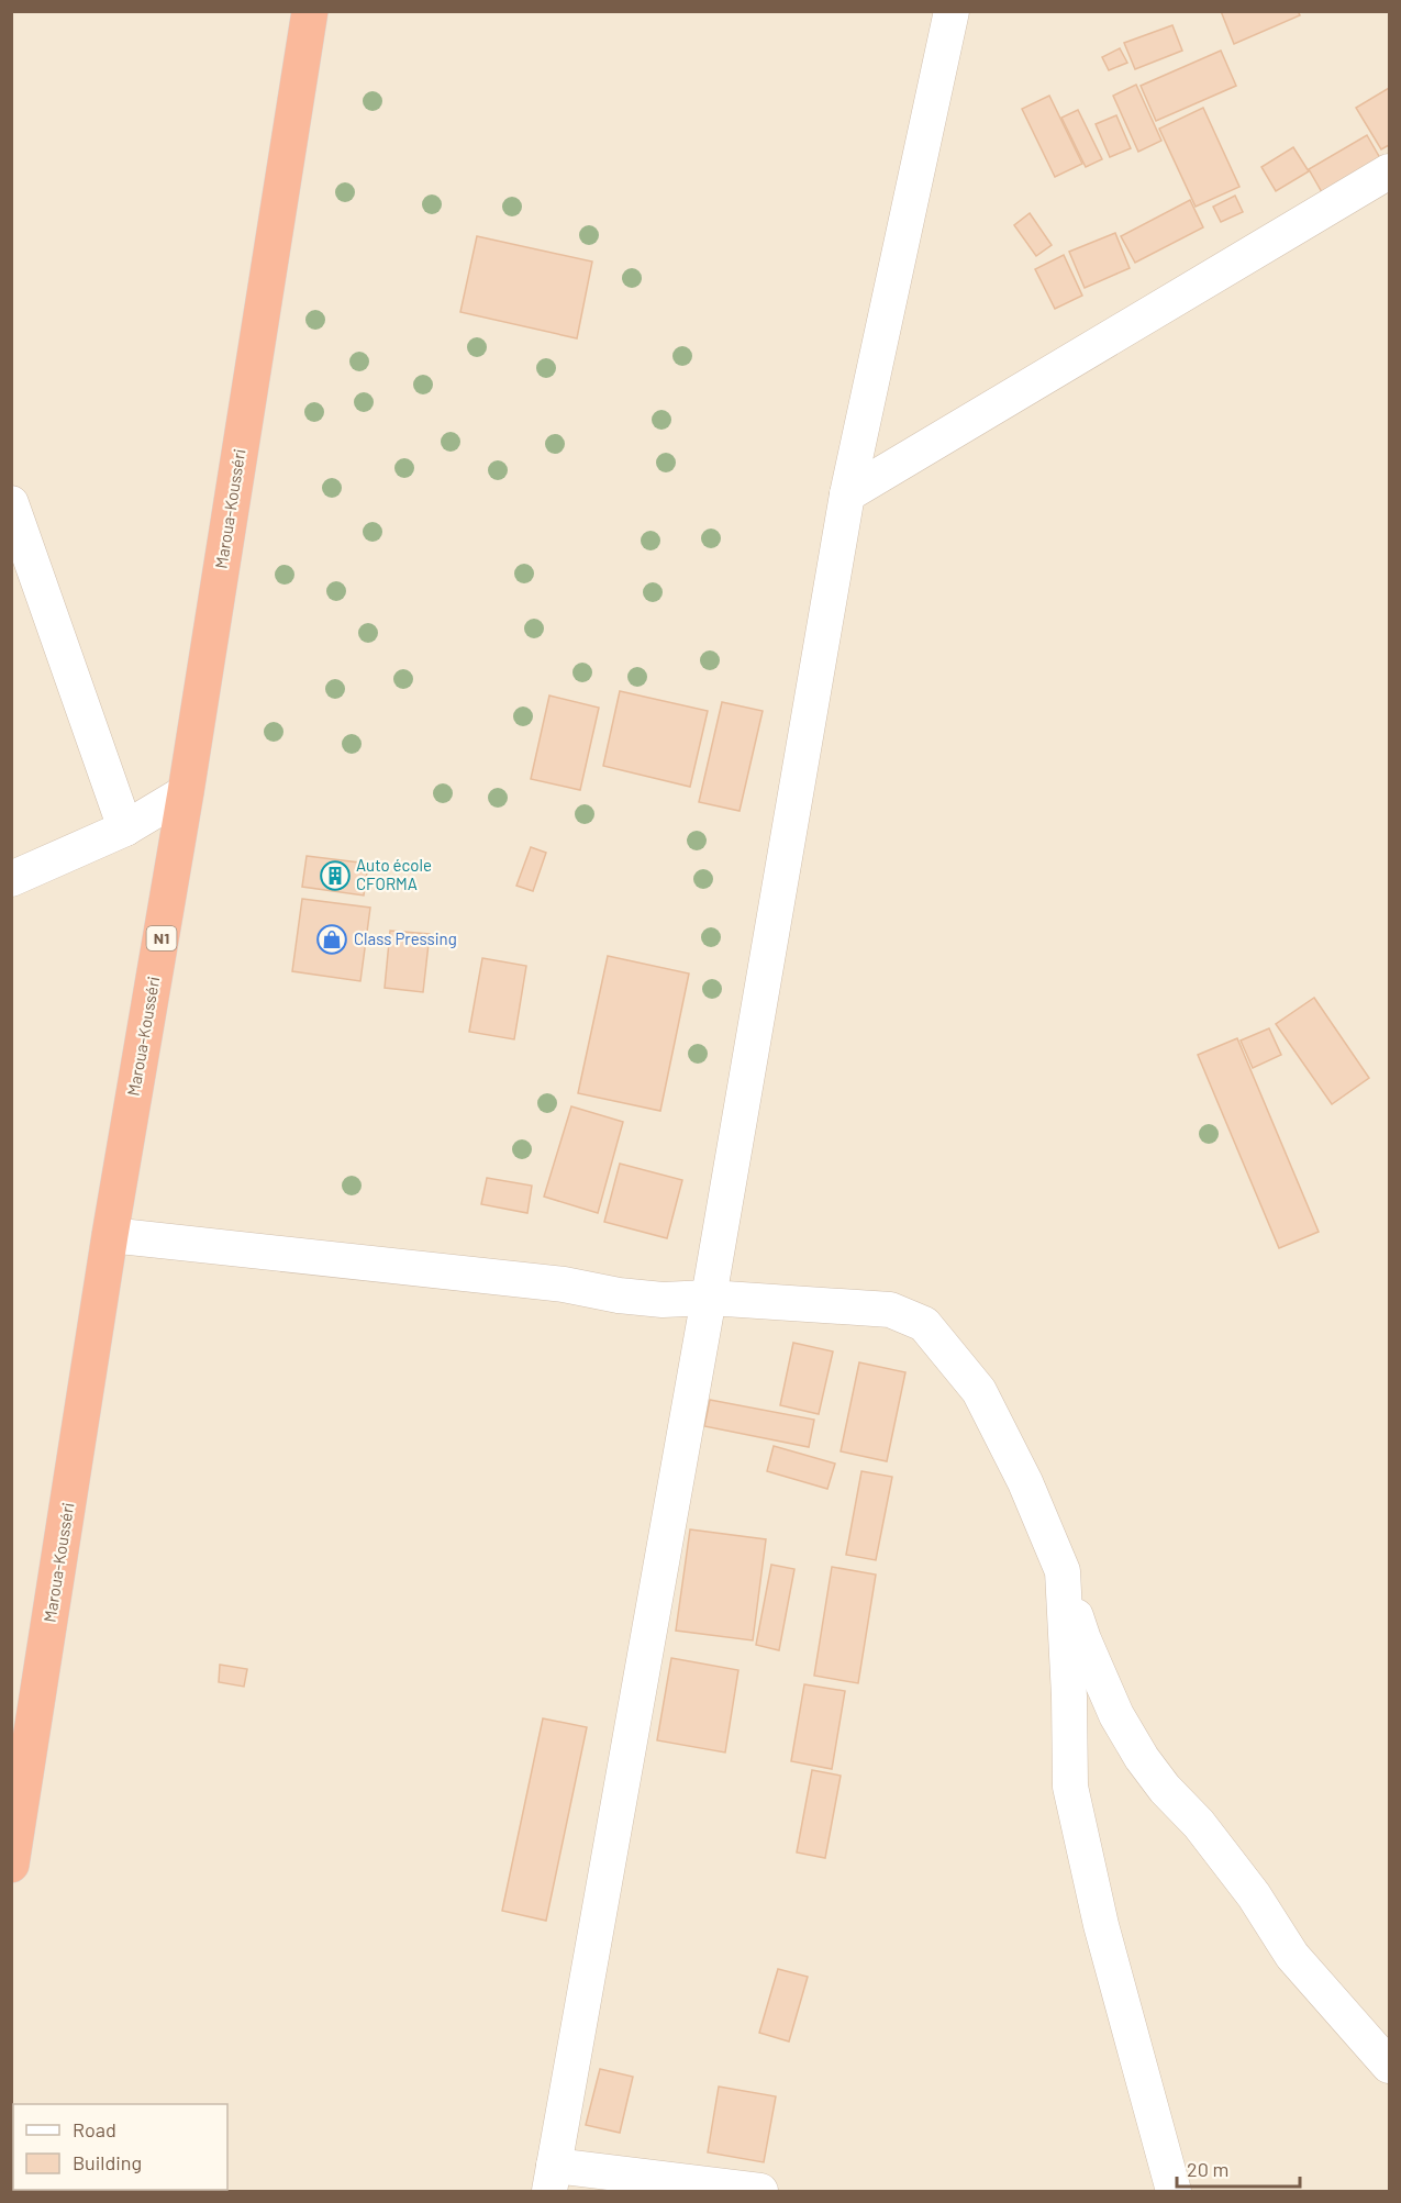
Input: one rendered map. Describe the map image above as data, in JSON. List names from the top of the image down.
{
  "streets": {
    "highway": ["Maroua-Kousséri", "N1"]
  },
  "places": {
    "building": ["Auto école CFORMA"],
    "shop": ["Class Pressing"]
  },
  "legend": ["Road", "Building"],
  "scale_bar": "20 m"
}
